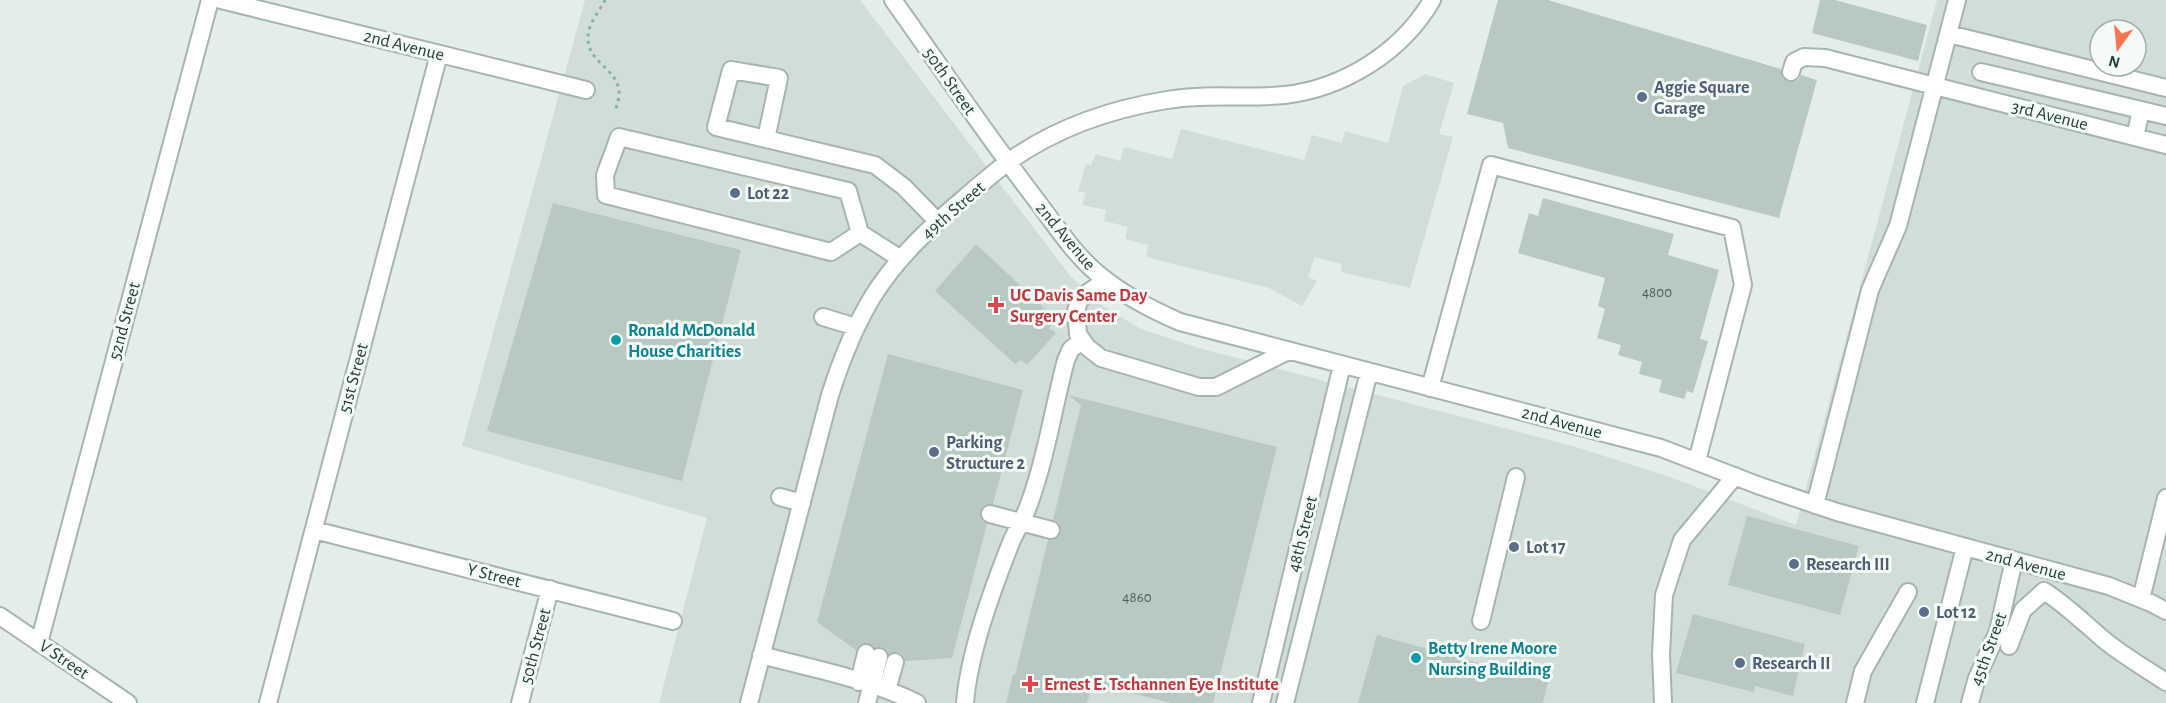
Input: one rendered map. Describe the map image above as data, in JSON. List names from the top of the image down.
{
  "streets": {
    "street": [
      "2nd Avenue",
      "50th Street",
      "3rd Avenue",
      "49th Street",
      "52nd Street",
      "51st Street",
      "48th Street",
      "Y Street",
      "45th Street",
      "V Street"
    ]
  },
  "crossings": [
    ["2nd Avenue", "50th Street"],
    ["2nd Avenue", "49th Street"],
    ["2nd Avenue", "51st Street"],
    ["2nd Avenue", "48th Street"],
    ["2nd Avenue", "45th Street"],
    ["50th Street", "49th Street"],
    ["50th Street", "Y Street"],
    ["52nd Street", "V Street"],
    ["51st Street", "Y Street"]
  ],
  "places": {
    "other": [
      "Aggie Square Garage",
      "Lot 22",
      "Ronald McDonald House Charities",
      "Parking Structure 2",
      "Lot 17",
      "Research III",
      "Lot 12",
      "Betty Irene Moore Nursing Building",
      "Research II"
    ],
    "health": ["UC Davis Same Day Surgery Center", "Ernest E. Tschannen Eye Institute"]
  },
  "house_numbers": ["4800", "4860"],
  "north": "bottom"
}
